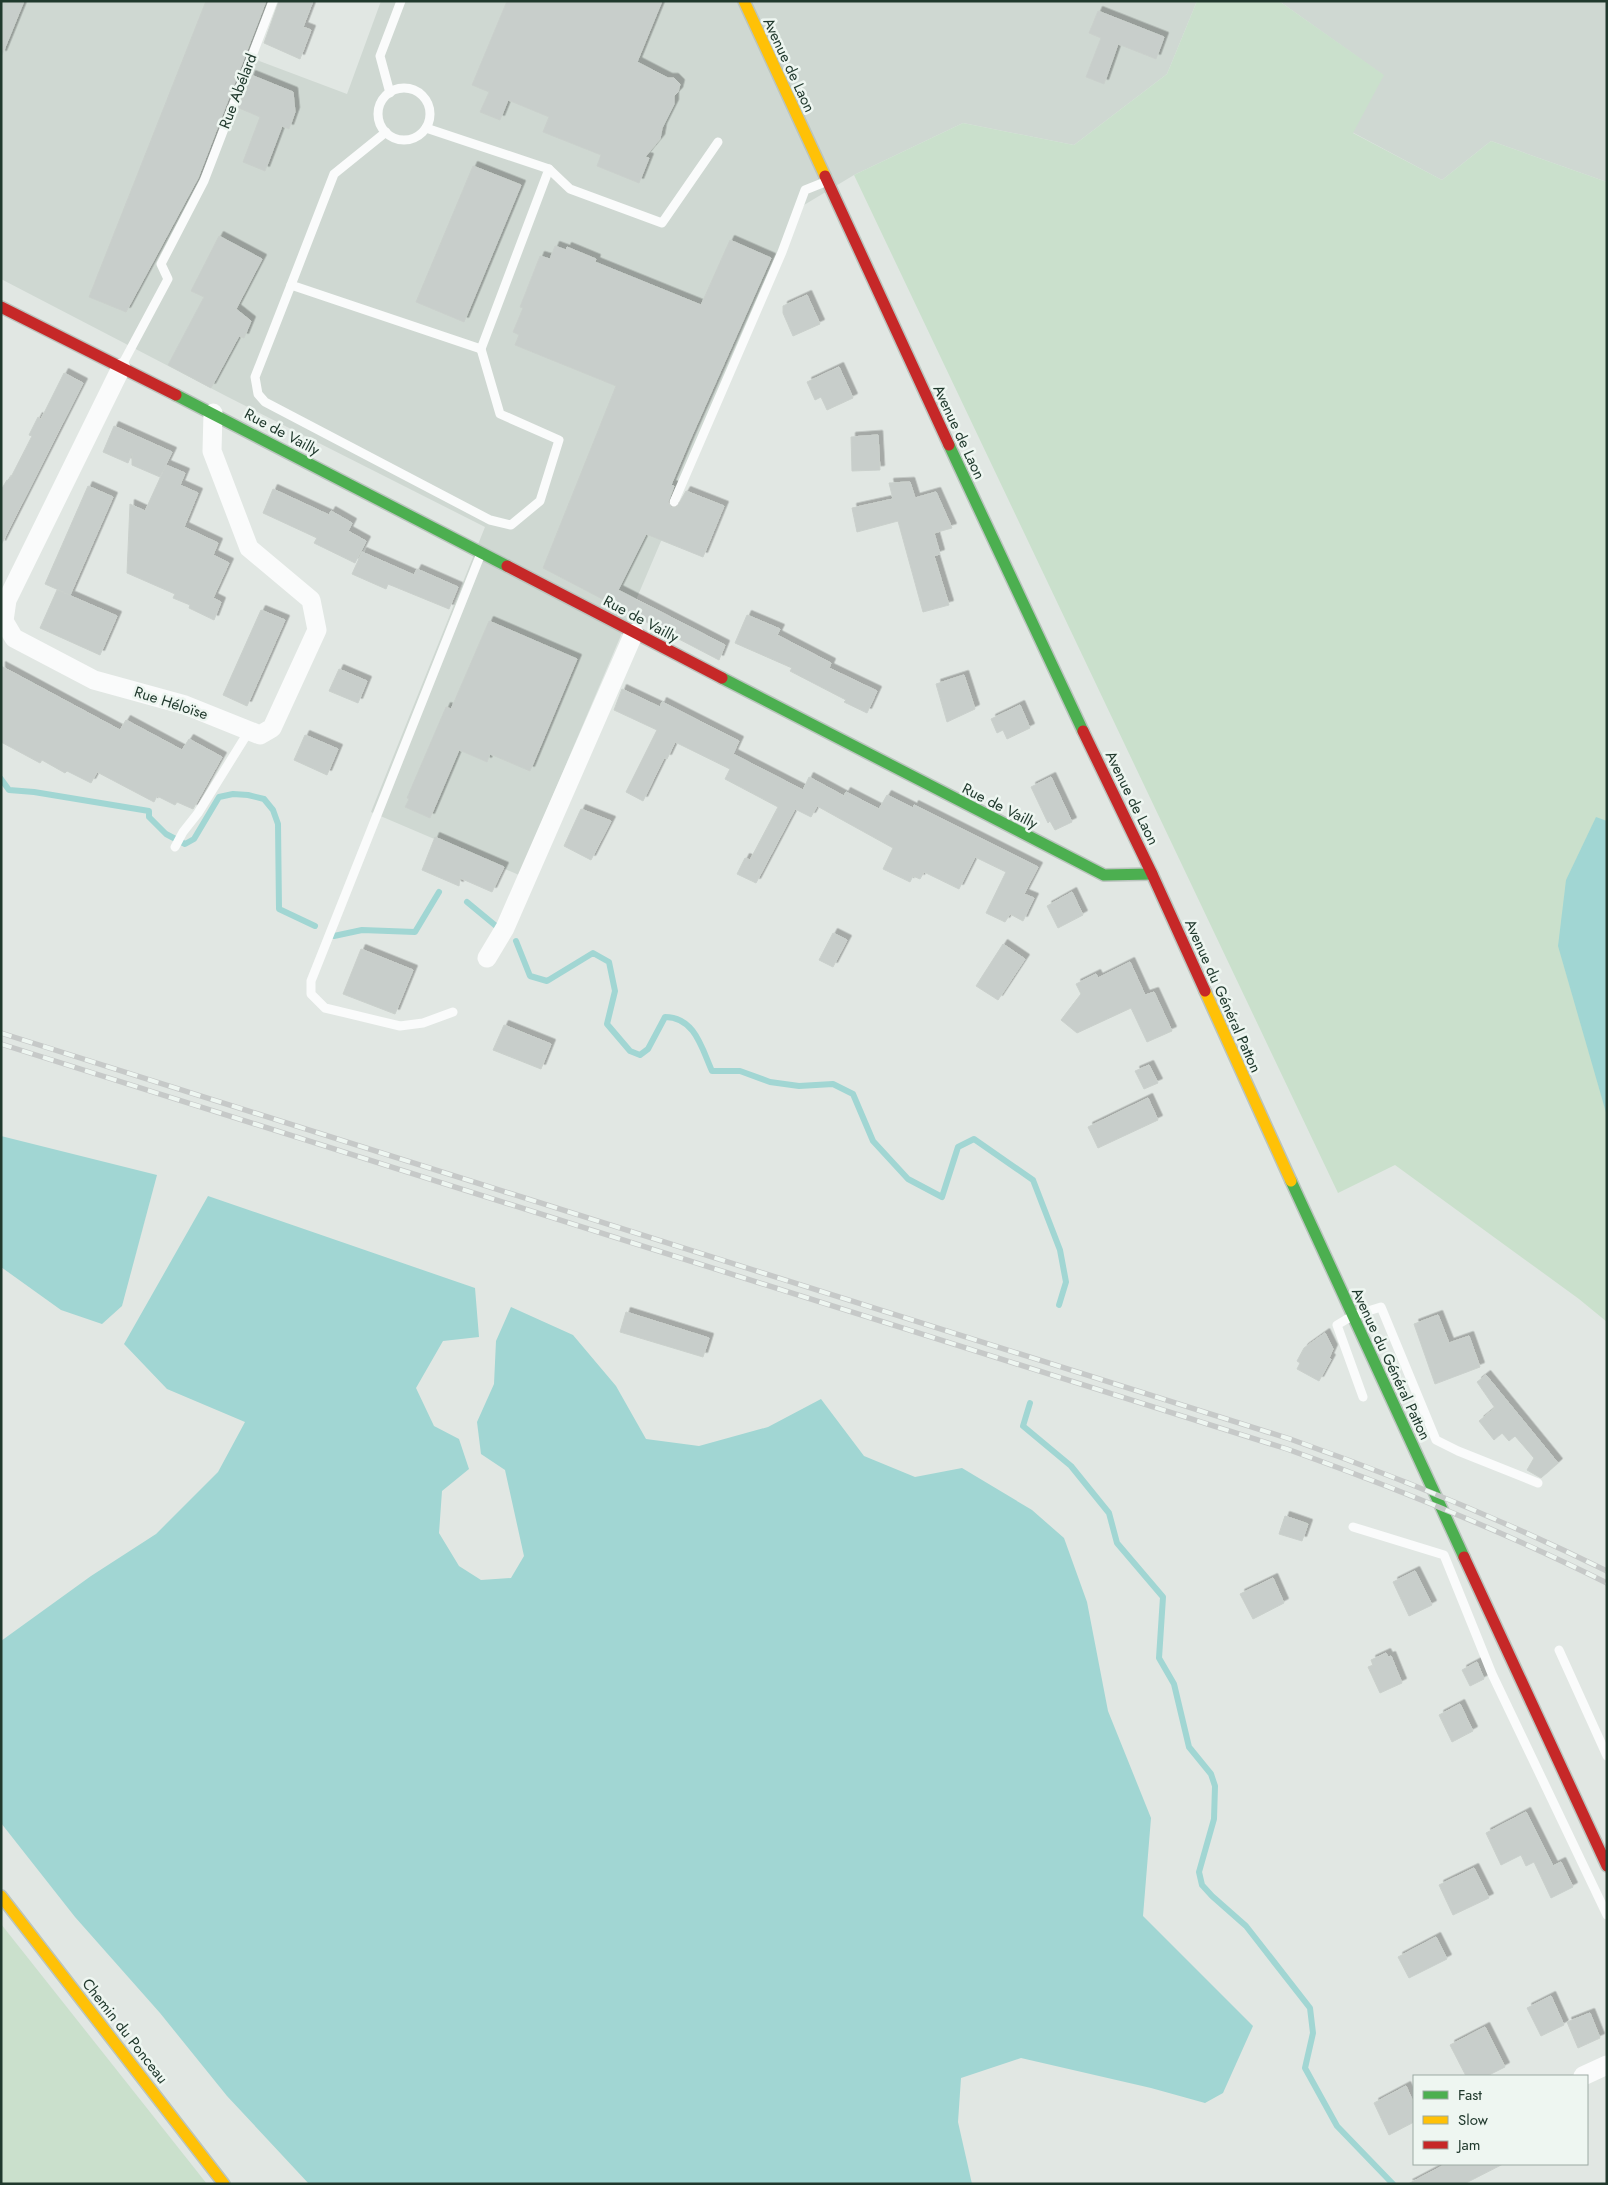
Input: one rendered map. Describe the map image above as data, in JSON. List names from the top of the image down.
{
  "streets": {
    "main road": [
      "Avenue de Laon",
      "Rue de Vailly",
      "Avenue du Général Patton",
      "Chemin du Ponceau"
    ],
    "street": ["Rue Héloïse"],
    "lane": ["Rue Abélard"]
  },
  "crossings": [
    ["Avenue de Laon", "Rue de Vailly"],
    ["Avenue de Laon", "Avenue du Général Patton"],
    ["Rue Abélard", "Rue de Vailly"],
    ["Rue Abélard", "Rue Héloïse"],
    ["Rue de Vailly", "Rue Héloïse"],
    ["Rue de Vailly", "Avenue du Général Patton"]
  ],
  "legend": ["Fast", "Slow", "Jam"]
}
